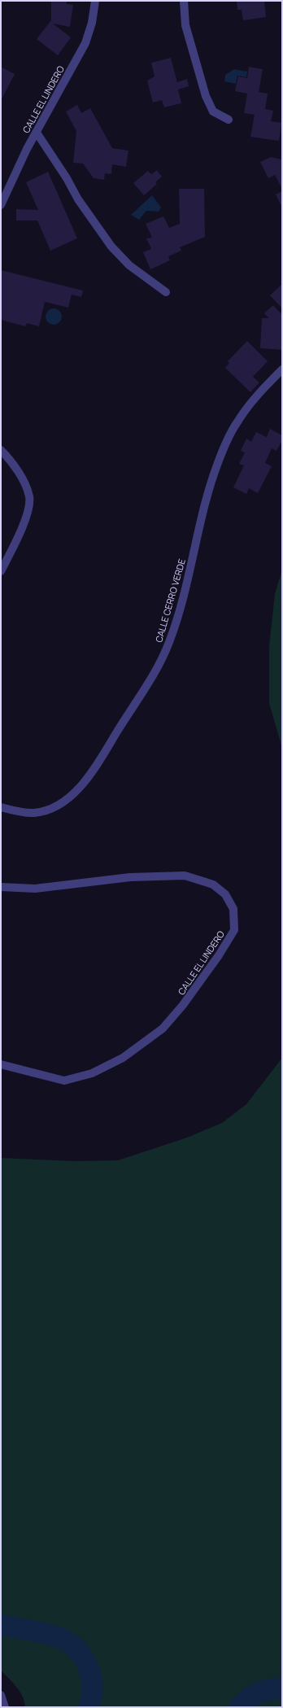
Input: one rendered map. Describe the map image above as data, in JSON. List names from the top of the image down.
{
  "streets": {
    "street": ["CALLE EL LINDERO", "CALLE CERRO VERDE"]
  }
}
